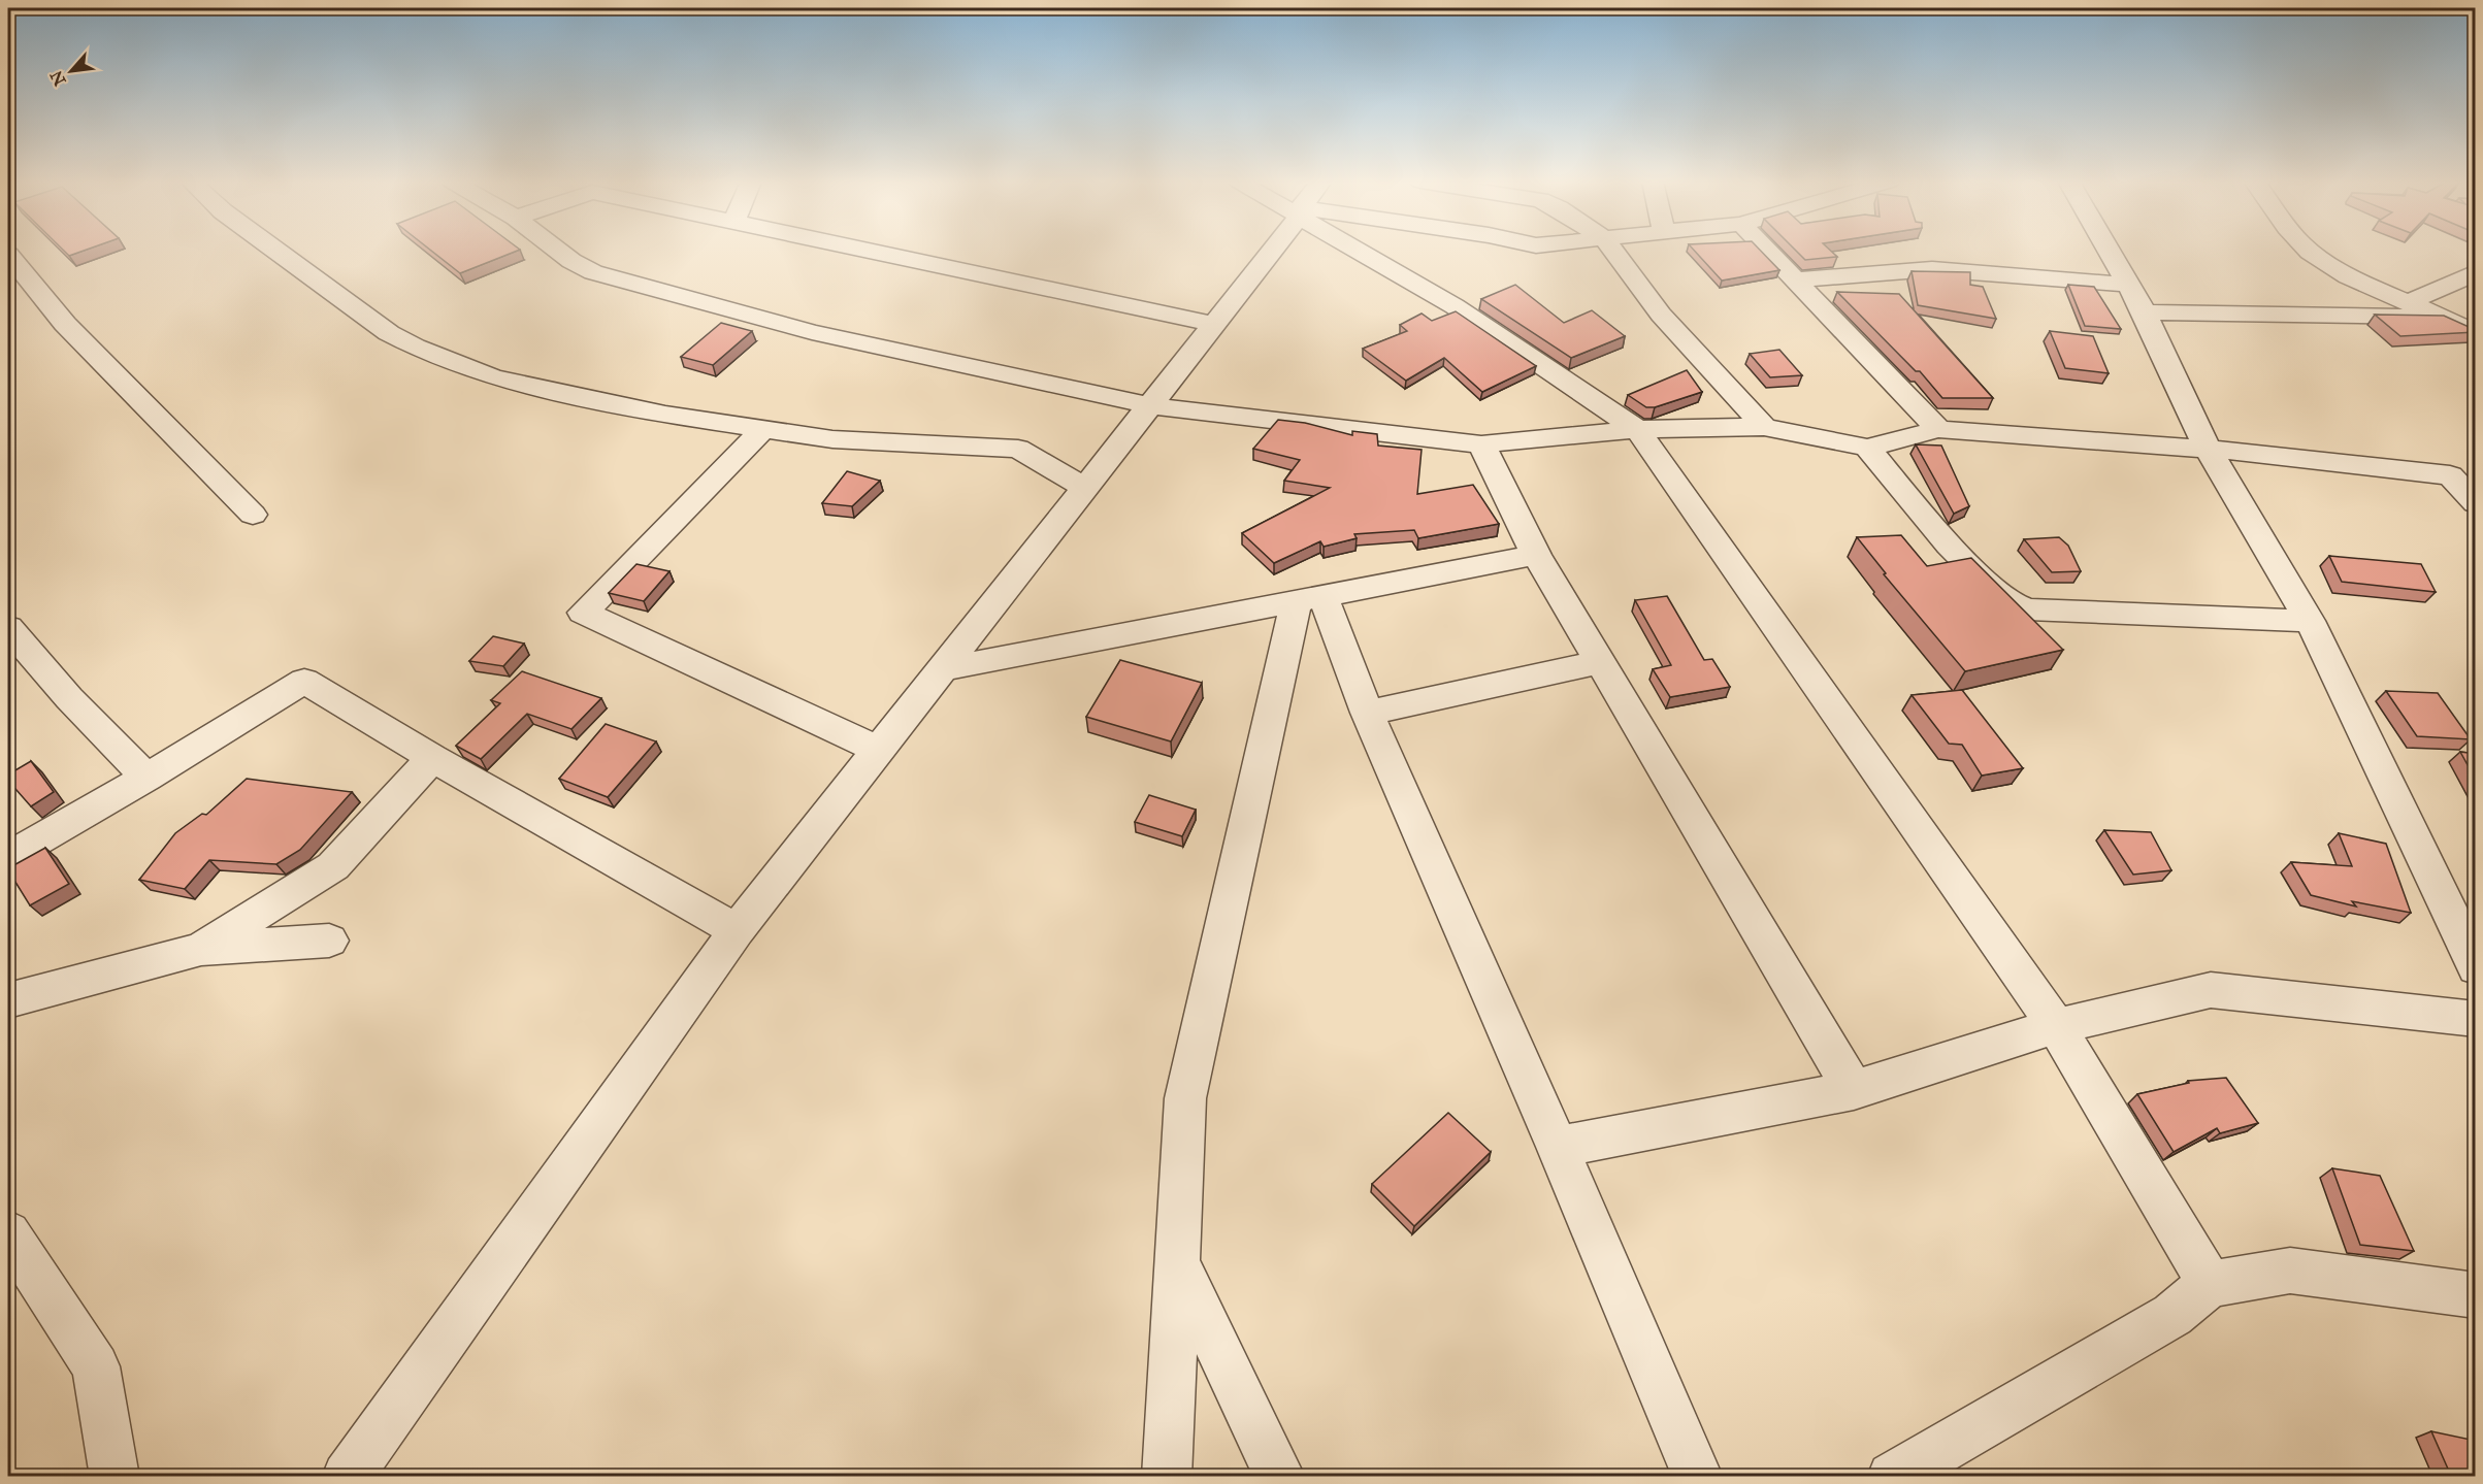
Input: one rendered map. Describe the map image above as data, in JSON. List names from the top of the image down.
{
  "north": "bottom left"
}
